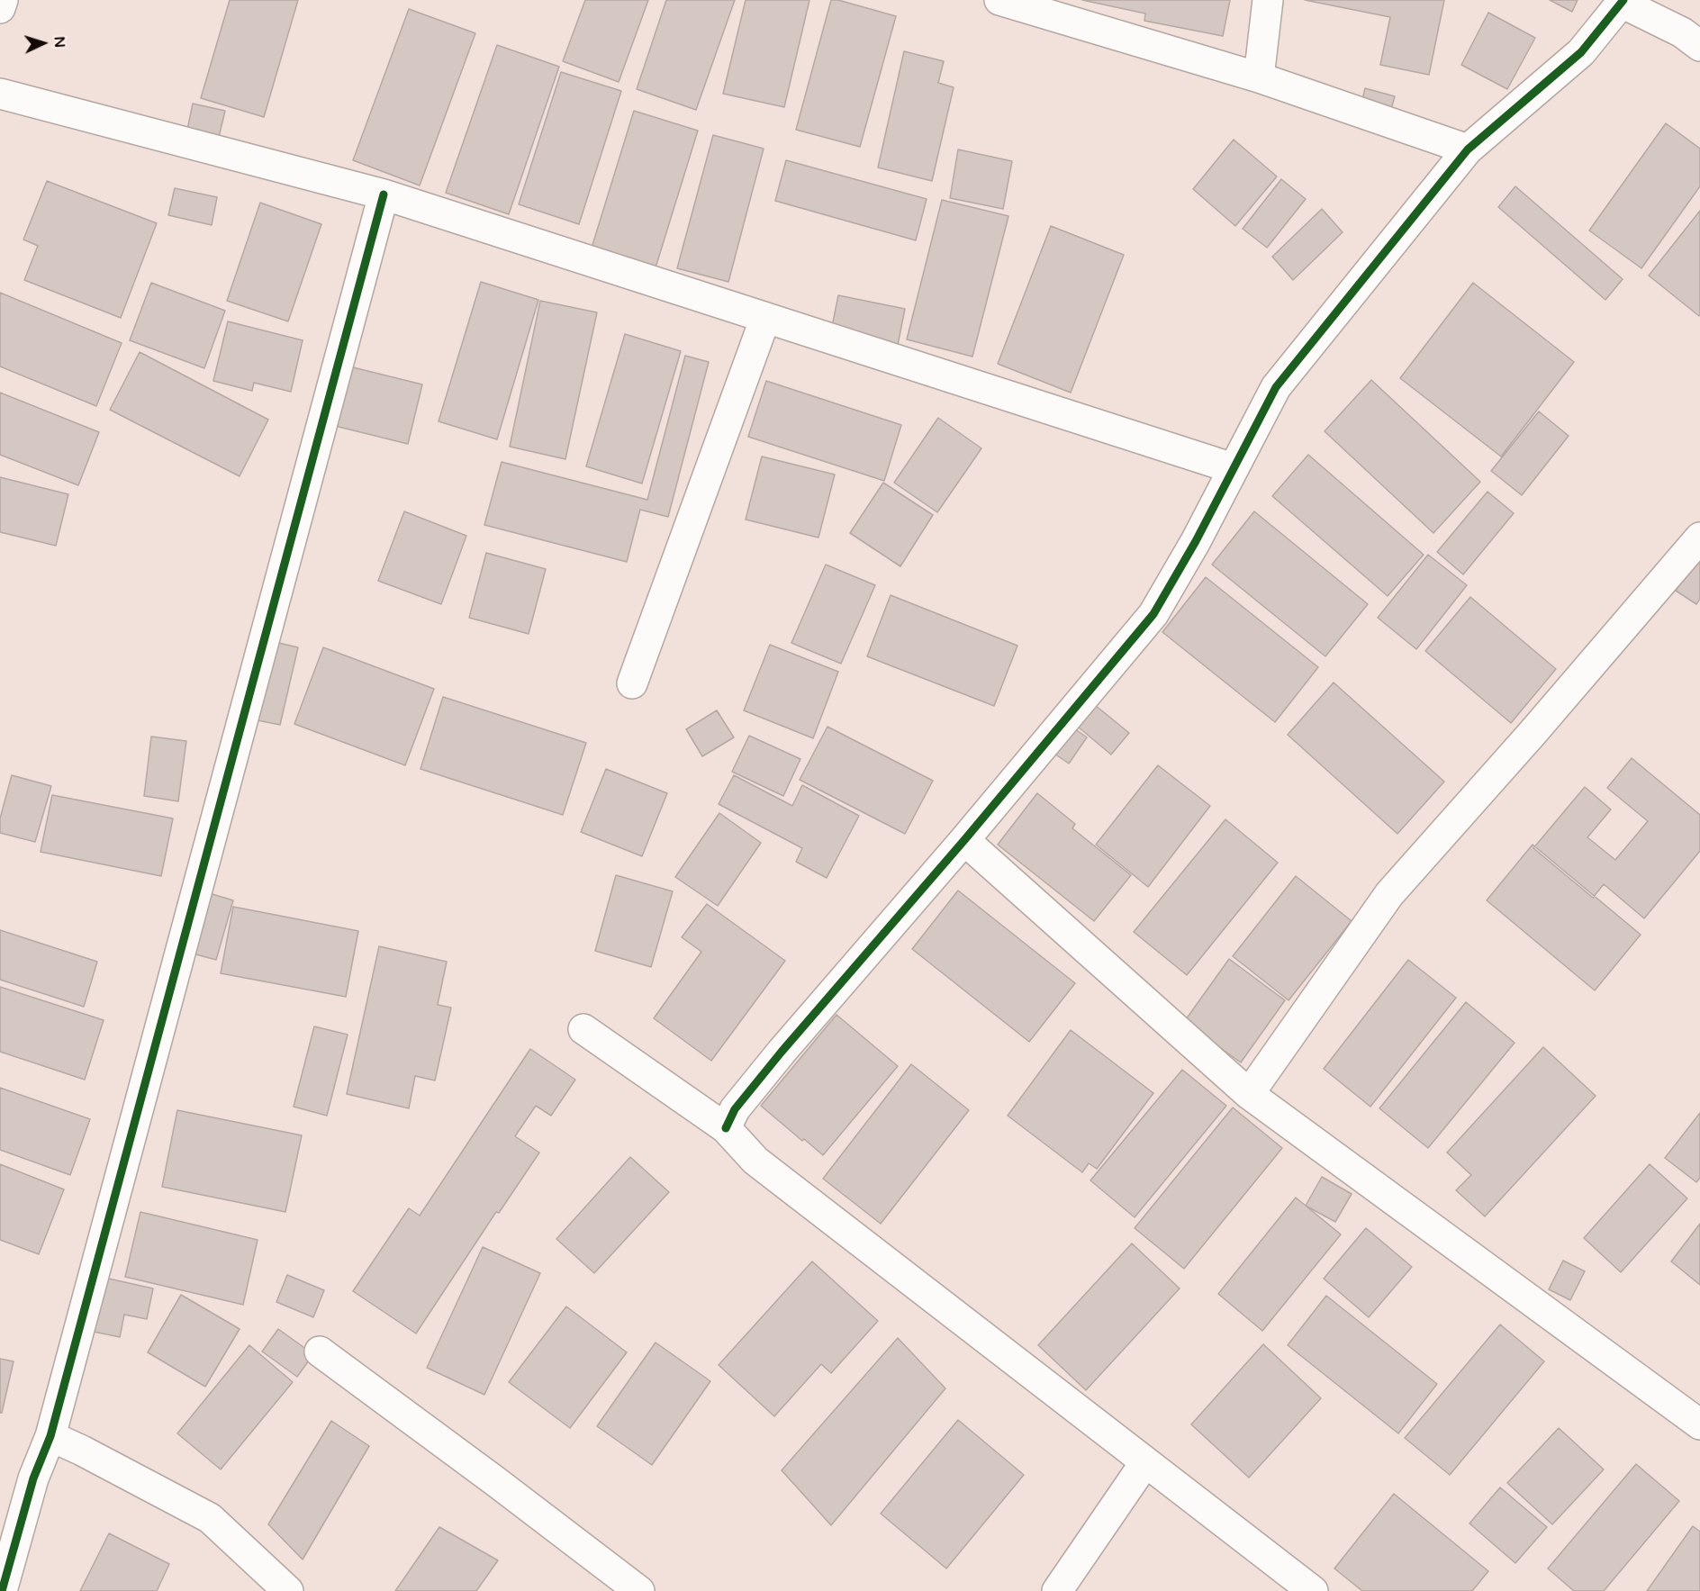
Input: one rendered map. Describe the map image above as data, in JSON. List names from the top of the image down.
{
  "north": "right"
}
